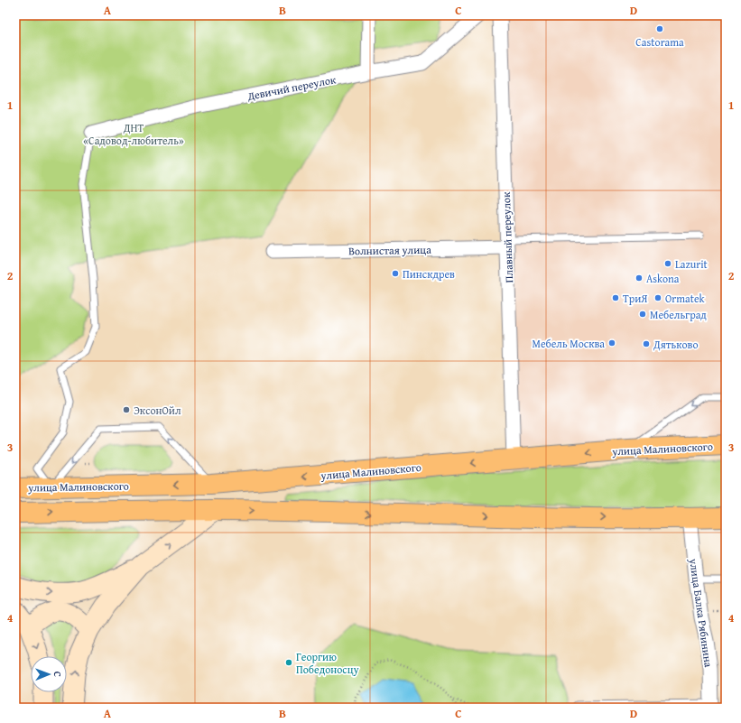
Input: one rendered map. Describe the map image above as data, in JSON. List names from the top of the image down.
{
  "streets": {
    "highway": ["улица Малиновского"],
    "street": [
      "Девичий переулок",
      "Плавный переулок",
      "Волнистая улица",
      "улица Балка Рябинина"
    ]
  },
  "crossings": [
    ["Плавный переулок", "Волнистая улица"],
    ["Плавный переулок", "улица Малиновского"]
  ],
  "parks": ["ДНТ «Садовод-любитель»"],
  "places": [
    "Castorama",
    "Lazurit",
    "Пинскдрев",
    "Askona",
    "ТриЯ",
    "Ormatek",
    "Мебельград",
    "Мебель Москва",
    "Дятьково",
    "ЭксонОйл",
    "Георгию Победоносцу"
  ],
  "north": "right",
  "grid": {
    "columns": [
      "A",
      "B",
      "C",
      "D"
    ],
    "rows": [
      "1",
      "2",
      "3",
      "4"
    ]
  }
}
